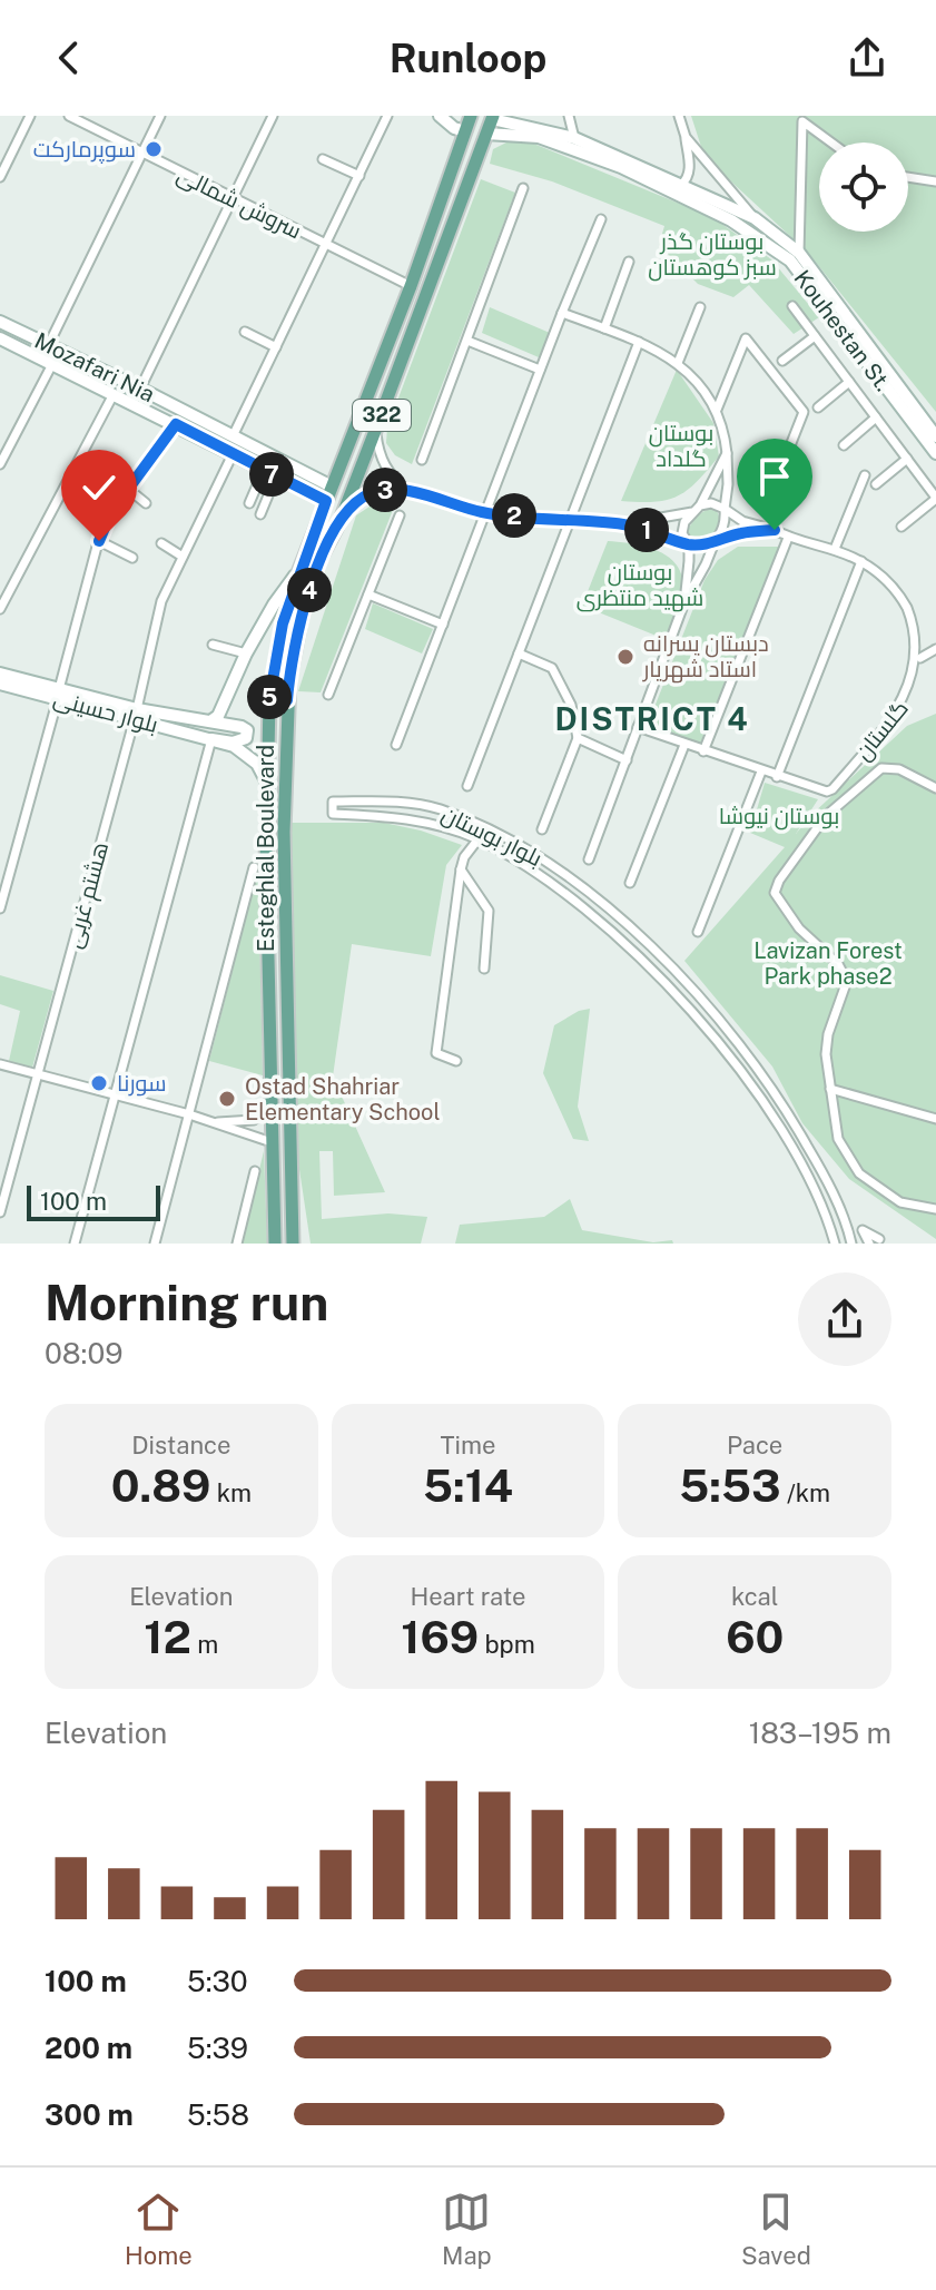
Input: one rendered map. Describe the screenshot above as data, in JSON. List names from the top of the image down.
{
  "streets": {
    "main road": [
      "Kouhestan St.",
      "Mozafari Nia",
      "322",
      "بلوار حسینی",
      "Esteghlal Boulevard"
    ],
    "street": [
      "سروش شمالی",
      "گلستان",
      "بلوار بوستان",
      "هشتم غربی"
    ]
  },
  "crossings": [
    ["سروش شمالی", "Esteghlal Boulevard"],
    ["Kouhestan St.", "Esteghlal Boulevard"],
    ["Mozafari Nia", "Esteghlal Boulevard"],
    ["Mozafari Nia", "هشتم غربی"],
    ["بلوار حسینی", "Esteghlal Boulevard"],
    ["بلوار حسینی", "هشتم غربی"]
  ],
  "districts": ["DISTRICT 4"],
  "parks": [
    "بوستان گذر سبز کوهستان",
    "بوستان گلداد",
    "بوستان شهید منتظری",
    "بوستان نیوشا",
    "Lavizan Forest Park phase2"
  ],
  "places": [
    "سوپرمارکت",
    "دبستان پسرانه استاد شهريار",
    "سورنا",
    "Ostad Shahriar Elementary School"
  ],
  "scale_bar": "100 m",
  "page": {
    "header": "Runloop",
    "pins": [
      "7",
      "3",
      "2",
      "1",
      "4",
      "5"
    ],
    "scale": "100 m",
    "heading": ["Morning run", "08:09"],
    "stats": [
      ["Distance", "0.89 km"],
      ["Time", "5:14"],
      ["Pace", "5:53 /km"],
      ["Elevation", "12 m"],
      ["Heart rate", "169 bpm"],
      ["kcal", "60"]
    ],
    "chart": ["Elevation", "183–195 m"],
    "list": [
      {
        "name": "100 m",
        "note": "5:30"
      },
      {
        "name": "200 m",
        "note": "5:39"
      },
      {
        "name": "300 m",
        "note": "5:58"
      }
    ],
    "tabs": ["Home", "Map", "Saved"]
  }
}
